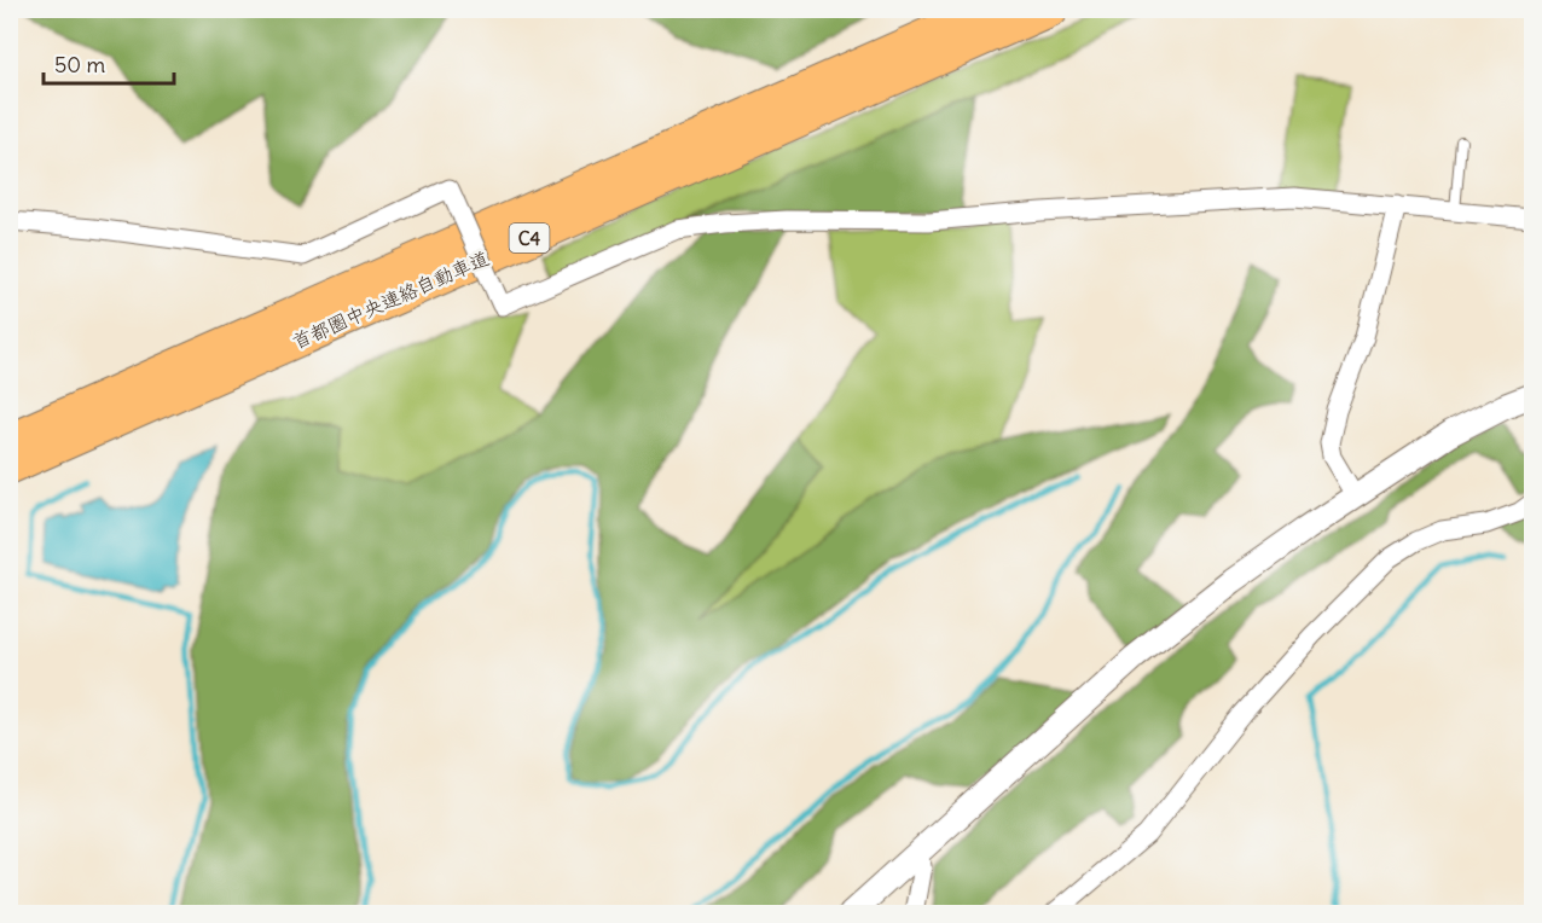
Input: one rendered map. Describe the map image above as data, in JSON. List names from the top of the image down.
{
  "streets": {
    "highway": ["C4", "首都圏中央連絡自動車道"]
  },
  "scale_bar": "50 m"
}
